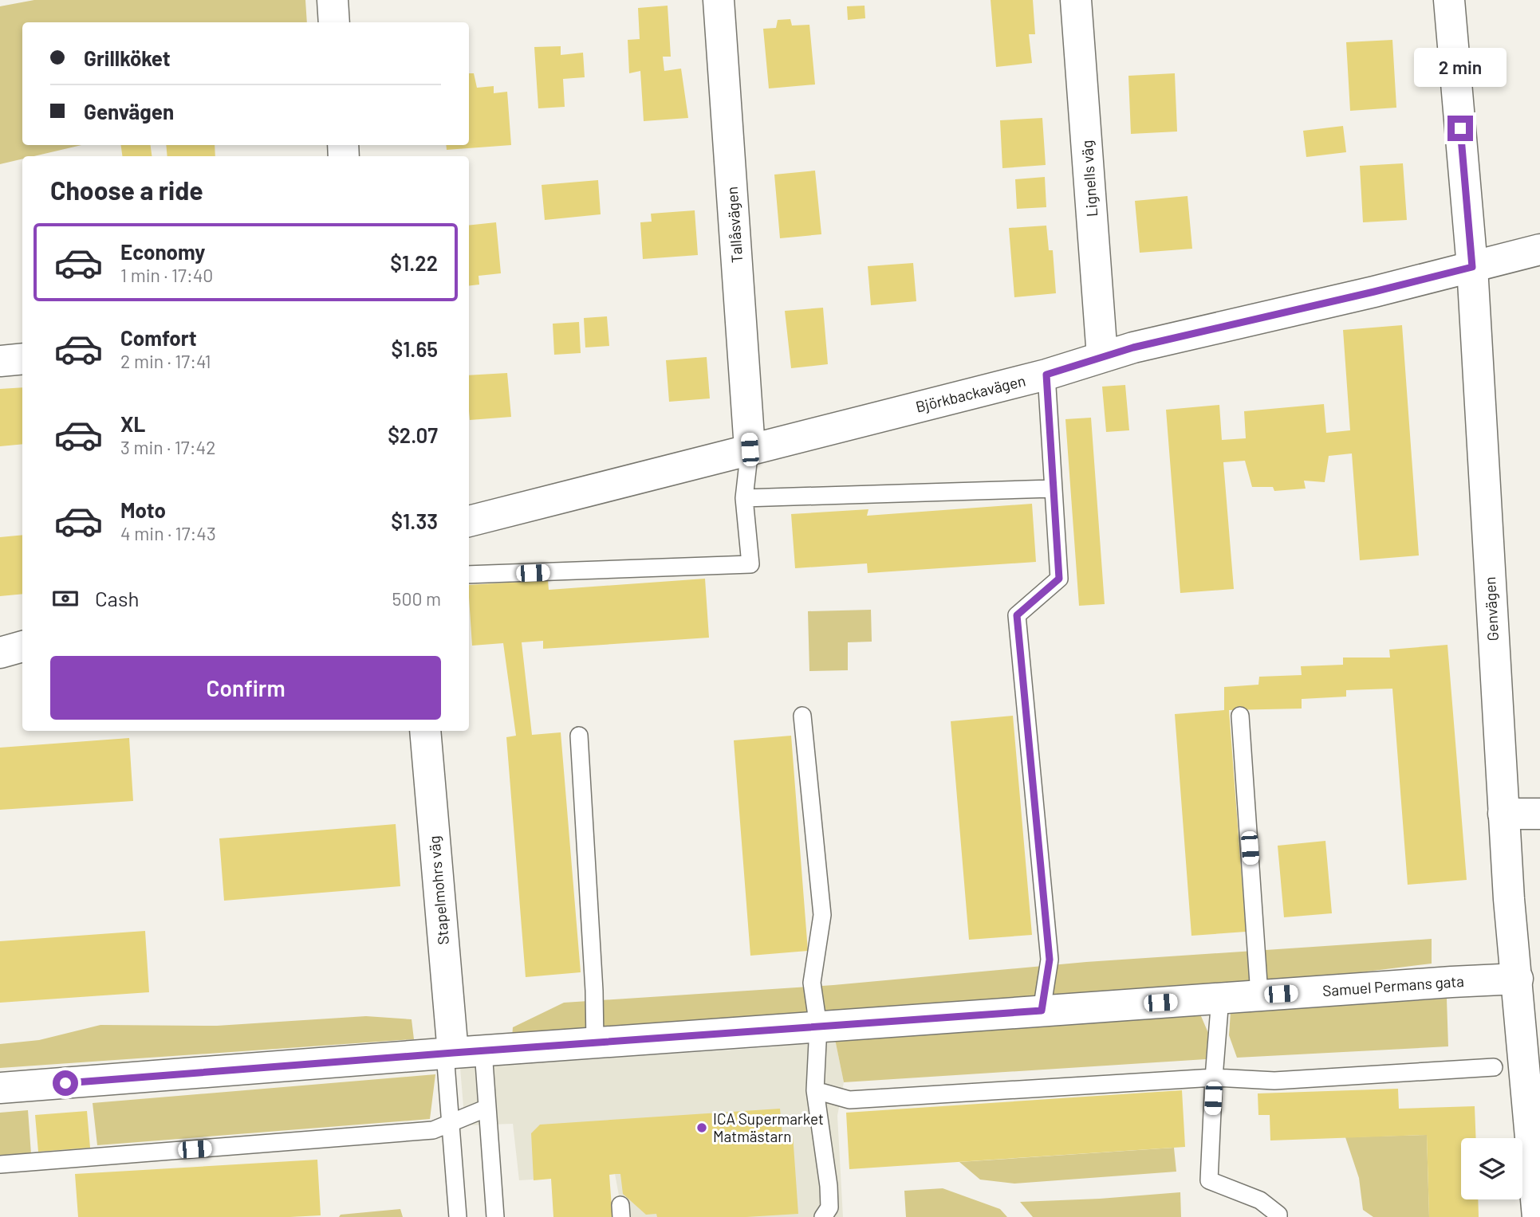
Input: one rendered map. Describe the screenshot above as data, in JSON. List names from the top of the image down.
{
  "streets": {
    "street": [
      "Lignells väg",
      "Tallåsvägen",
      "Björkbackavägen",
      "Genvägen",
      "Stapelmohrs väg",
      "Samuel Permans gata"
    ]
  },
  "crossings": [
    ["Lignells väg", "Björkbackavägen"],
    ["Tallåsvägen", "Björkbackavägen"],
    ["Björkbackavägen", "Genvägen"],
    ["Genvägen", "Samuel Permans gata"],
    ["Stapelmohrs väg", "Samuel Permans gata"]
  ],
  "places": ["ICA Supermarket Matmästarn"],
  "page": {
    "banner": ["Grillköket", "Genvägen"],
    "bubble": "2 min",
    "heading": "Choose a ride",
    "list": [
      {
        "name": "Economy",
        "note": "1 min · 17:40",
        "value": "$1.22"
      },
      {
        "name": "Comfort",
        "note": "2 min · 17:41",
        "value": "$1.65"
      },
      {
        "name": "XL",
        "note": "3 min · 17:42",
        "value": "$2.07"
      },
      {
        "name": "Moto",
        "note": "4 min · 17:43",
        "value": "$1.33"
      }
    ],
    "pay": ["Cash", "500 m"],
    "buttons": "Confirm"
  }
}
